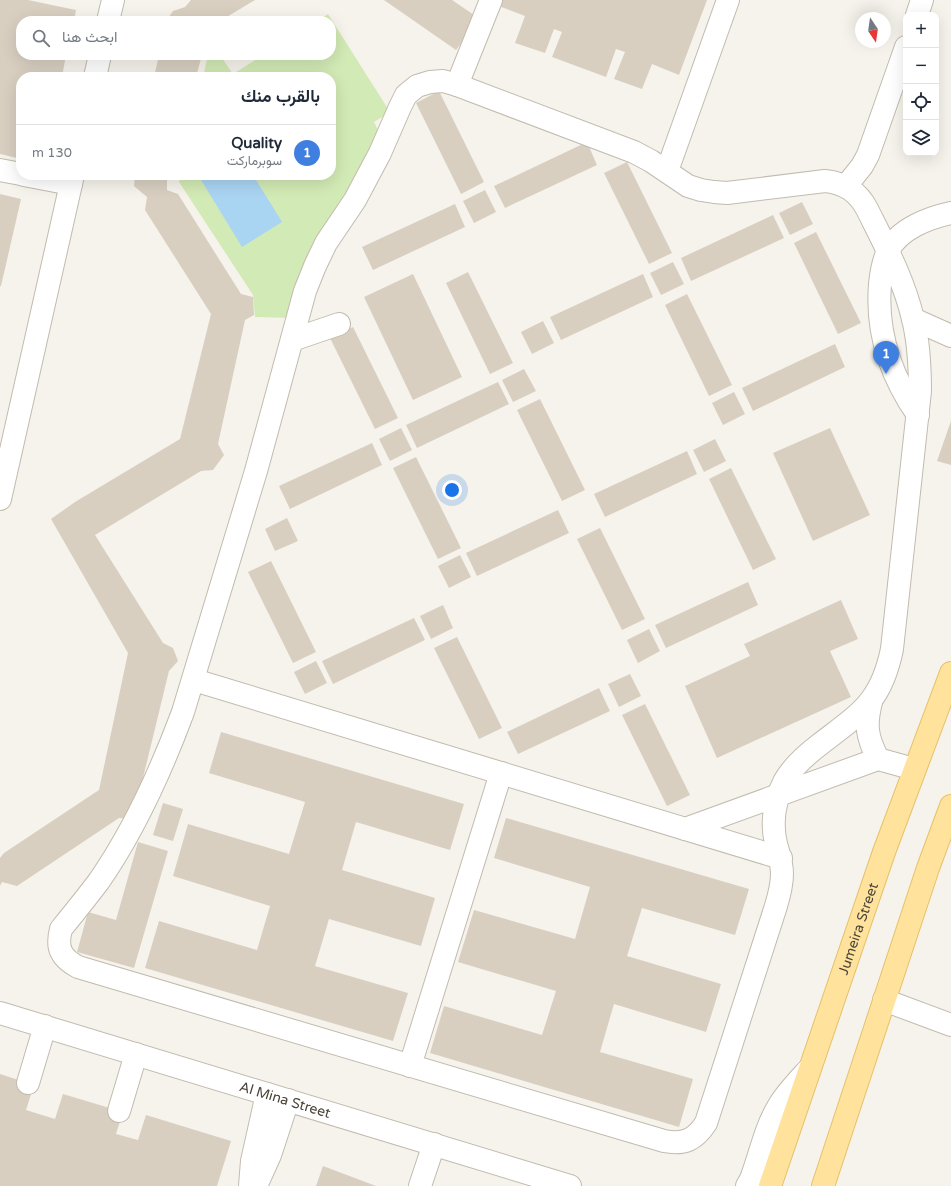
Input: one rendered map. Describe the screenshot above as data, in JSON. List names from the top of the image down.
{
  "streets": {
    "main road": ["Jumeira Street"],
    "street": ["Al Mina Street"]
  },
  "north": "bottom",
  "page": {
    "map_buttons": ["+", "−"],
    "search": "ابحث هنا",
    "heading": "بالقرب منك",
    "list": [
      {
        "mark": "1",
        "name": "Quality",
        "note": "سوبرماركت",
        "value": "130 m"
      }
    ],
    "pins": "1"
  }
}
